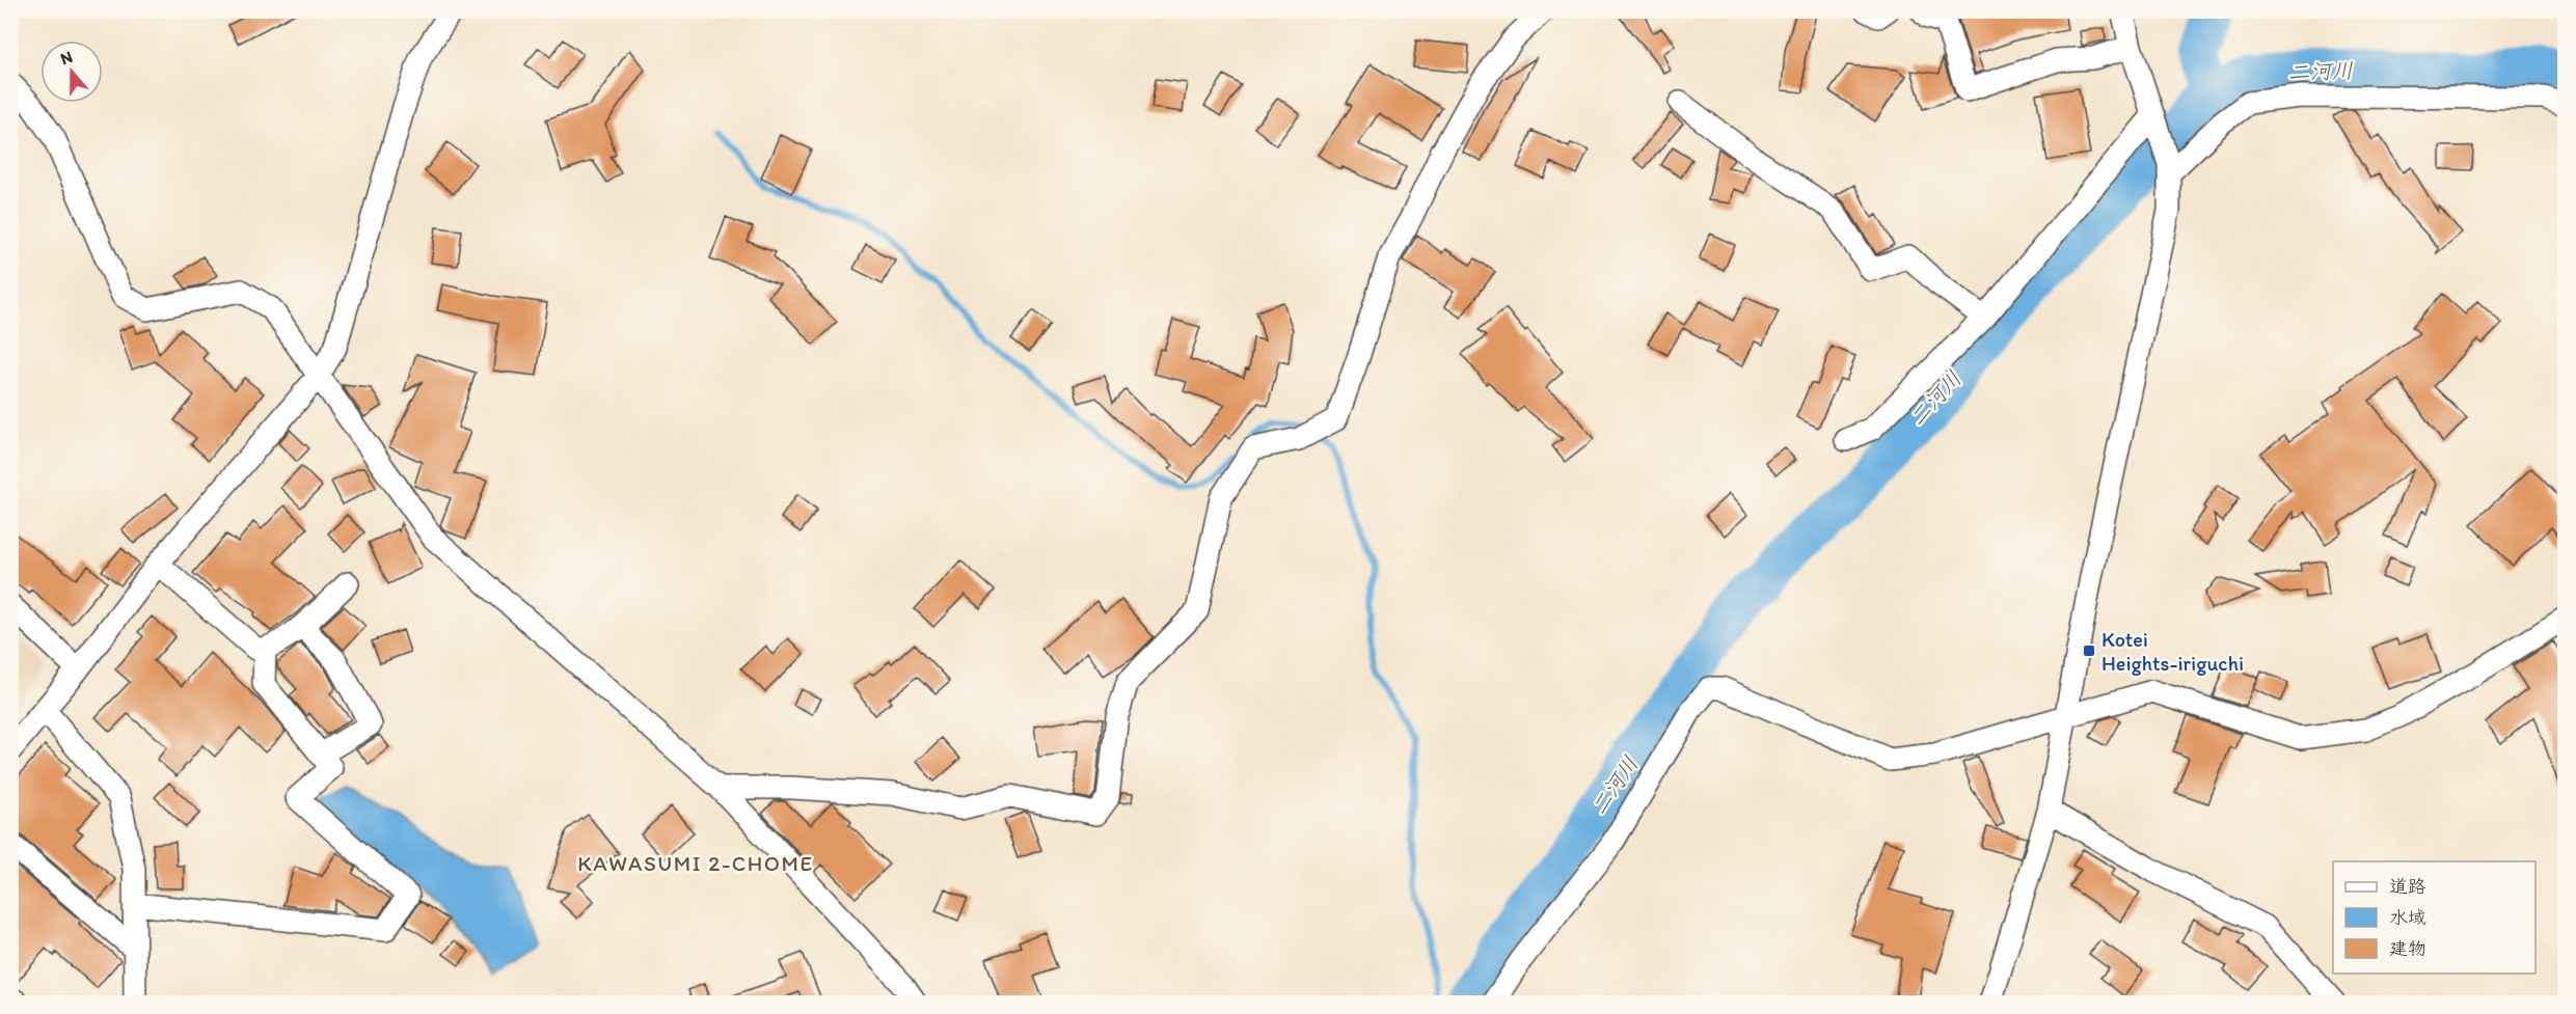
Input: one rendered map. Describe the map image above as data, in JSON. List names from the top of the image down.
{
  "districts": ["KAWASUMI 2-CHOME"],
  "water": ["二河川"],
  "places": {
    "transit": ["Kotei Heights-iriguchi"]
  },
  "legend": ["道路", "水域", "建物"],
  "north": "top"
}
